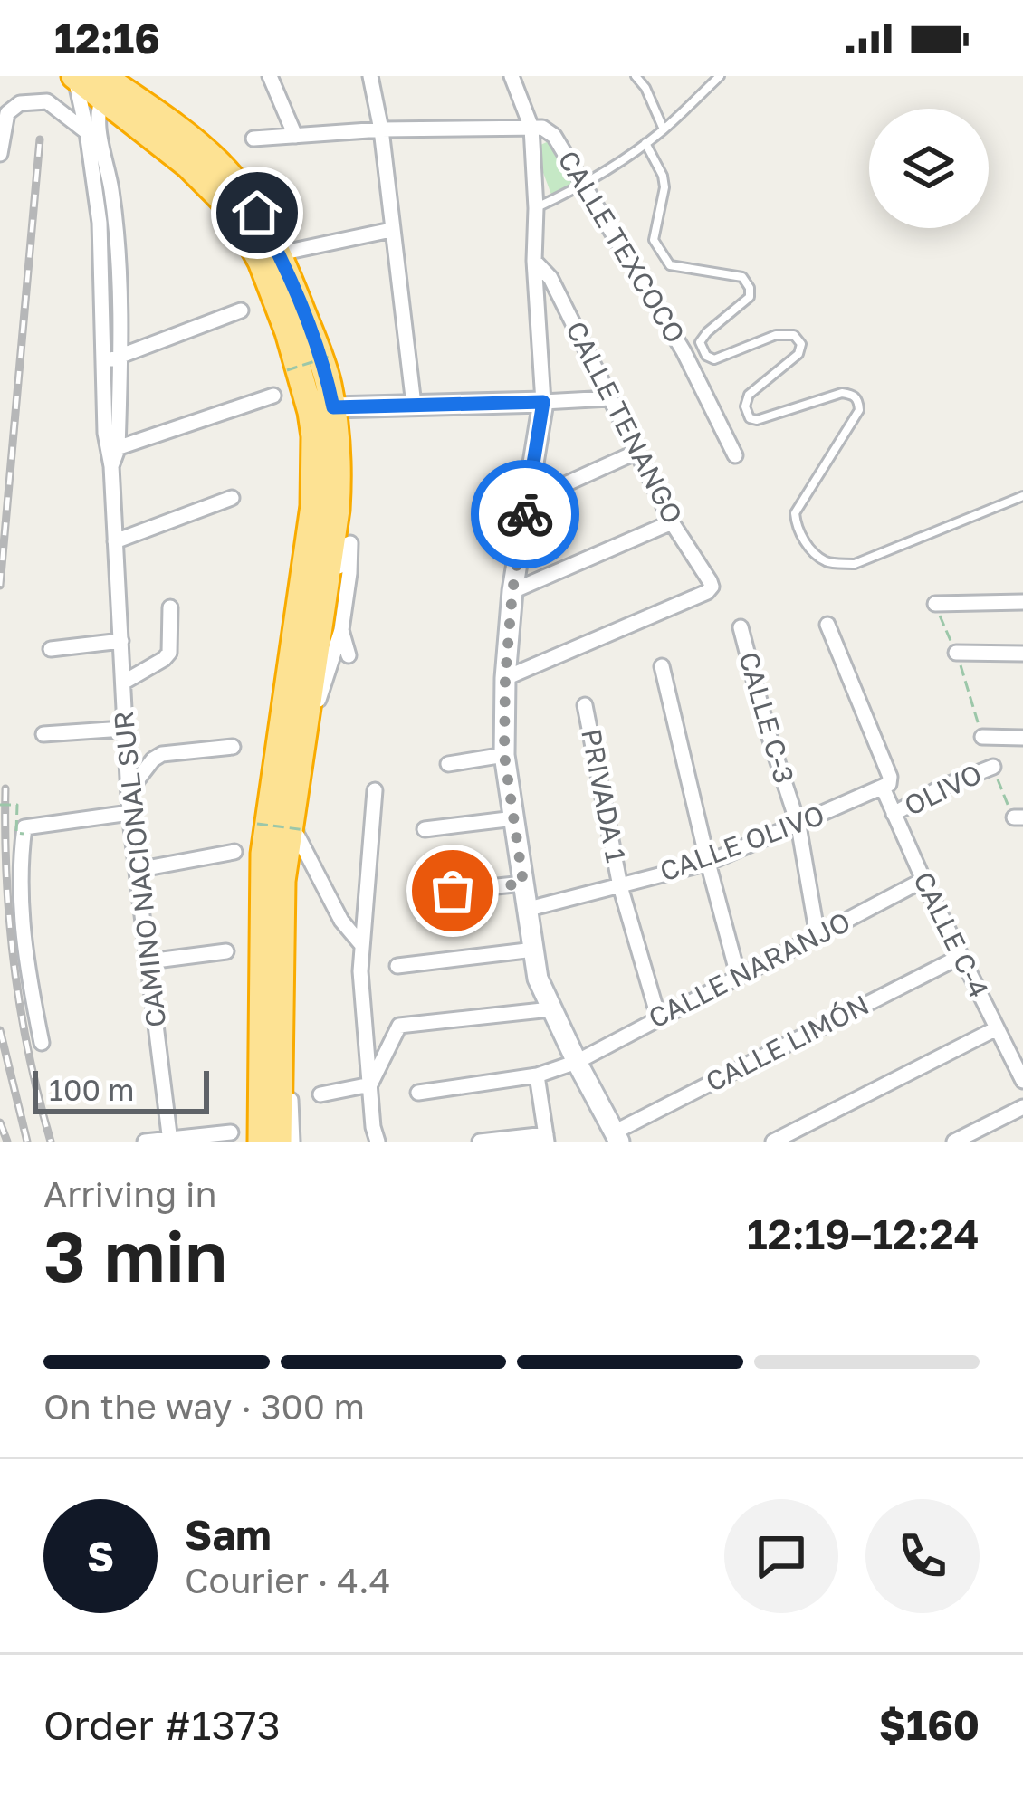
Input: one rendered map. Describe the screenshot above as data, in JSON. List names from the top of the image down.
{
  "streets": {
    "street": [
      "CALLE TEXCOCO",
      "CALLE TENANGO",
      "CALLE C-3",
      "OLIVO",
      "PRIVADA 1",
      "CALLE OLIVO",
      "CAMINO NACIONAL SUR",
      "CALLE C-4",
      "CALLE NARANJO",
      "CALLE LIMÓN"
    ]
  },
  "crossings": [
    ["CALLE C-3", "CALLE OLIVO"],
    ["CALLE C-3", "CALLE NARANJO"],
    ["OLIVO", "CALLE C-4"],
    ["PRIVADA 1", "CALLE OLIVO"],
    ["PRIVADA 1", "CALLE NARANJO"],
    ["CALLE OLIVO", "CALLE C-4"],
    ["CALLE C-4", "CALLE NARANJO"],
    ["CALLE C-4", "CALLE LIMÓN"]
  ],
  "scale_bar": "100 m",
  "page": {
    "status": "12:16",
    "scale": "100 m",
    "heading": ["3 min", "Arriving in", "12:19–12:24"],
    "panel": [
      "Sam",
      "Courier · 4.4",
      "Order #1373",
      "$160"
    ],
    "bar": "On the way · 300 m",
    "round": "S"
  }
}
